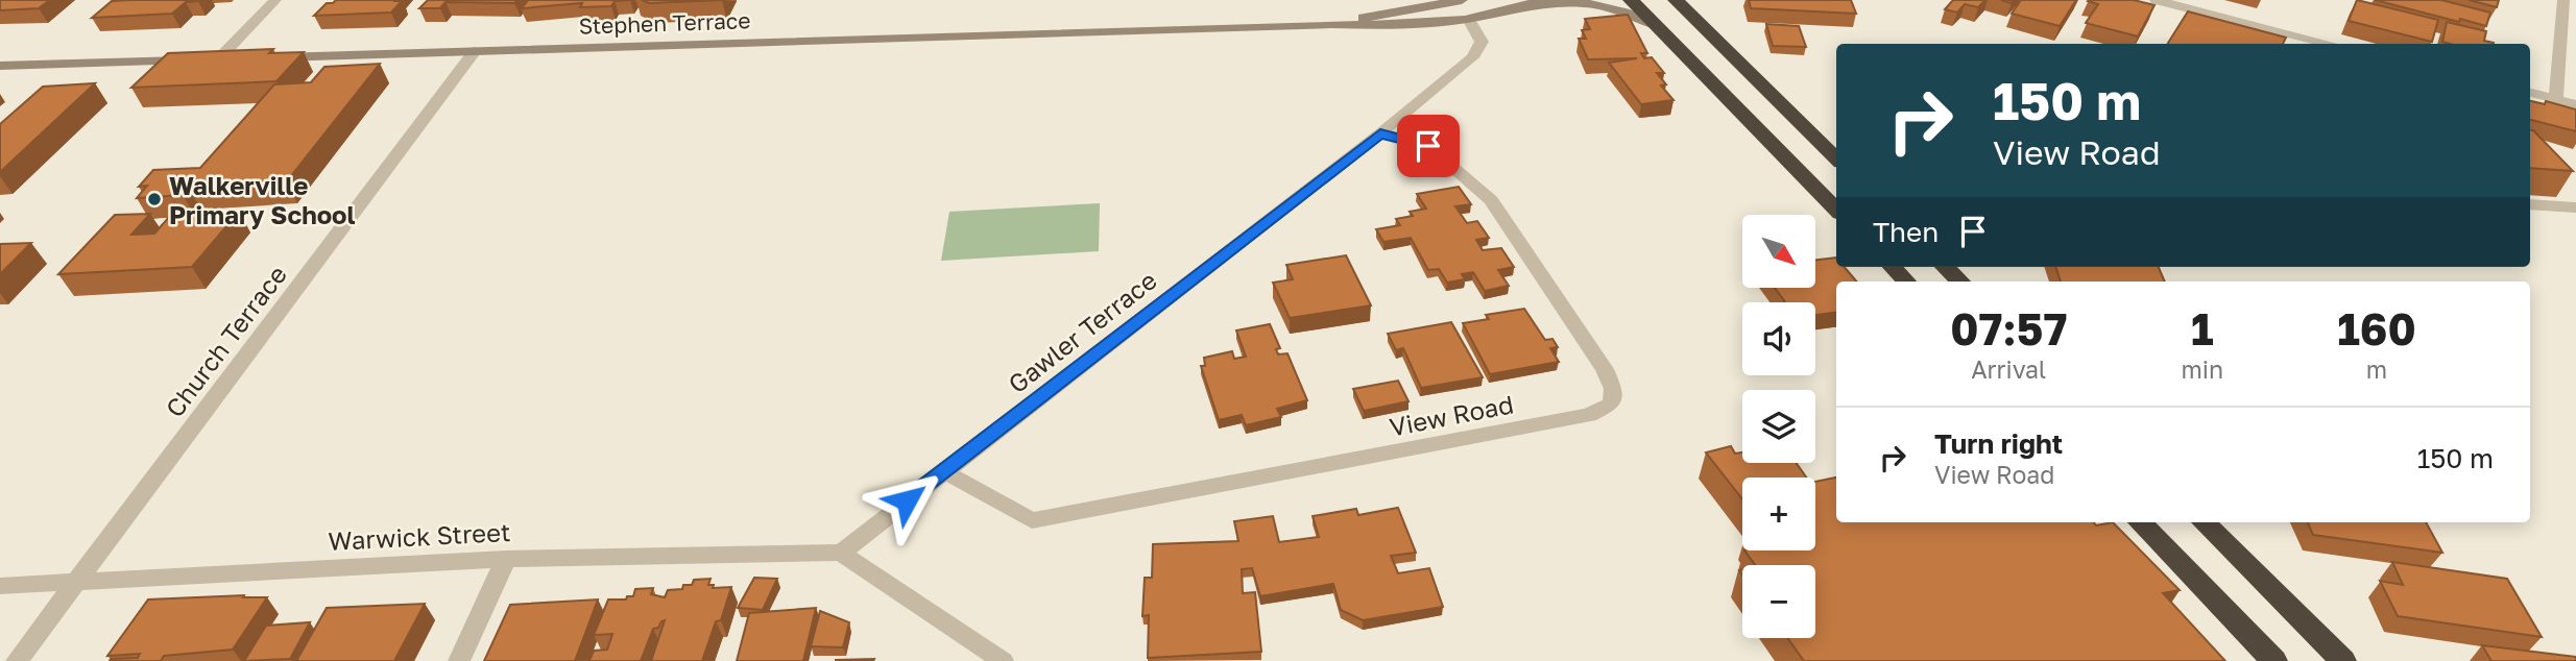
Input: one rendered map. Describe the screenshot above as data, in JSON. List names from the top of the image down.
{
  "streets": {
    "main road": ["Stephen Terrace"],
    "street": [
      "Gawler Terrace",
      "Church Terrace",
      "View Road",
      "Warwick Street"
    ]
  },
  "crossings": [
    ["Stephen Terrace", "Gawler Terrace"],
    ["Stephen Terrace", "Church Terrace"],
    ["Gawler Terrace", "View Road"],
    ["Gawler Terrace", "Warwick Street"],
    ["Church Terrace", "Warwick Street"]
  ],
  "places": ["Walkerville Primary School"],
  "north": "bottom right",
  "page": {
    "turn": ["150 m", "View Road"],
    "then": "Then",
    "map_buttons": ["+", "−"],
    "eta": [
      "07:57",
      "Arrival",
      "1",
      "min",
      "160",
      "m"
    ],
    "list": [
      {
        "name": "Turn right",
        "note": "View Road",
        "value": "150 m"
      }
    ]
  }
}
